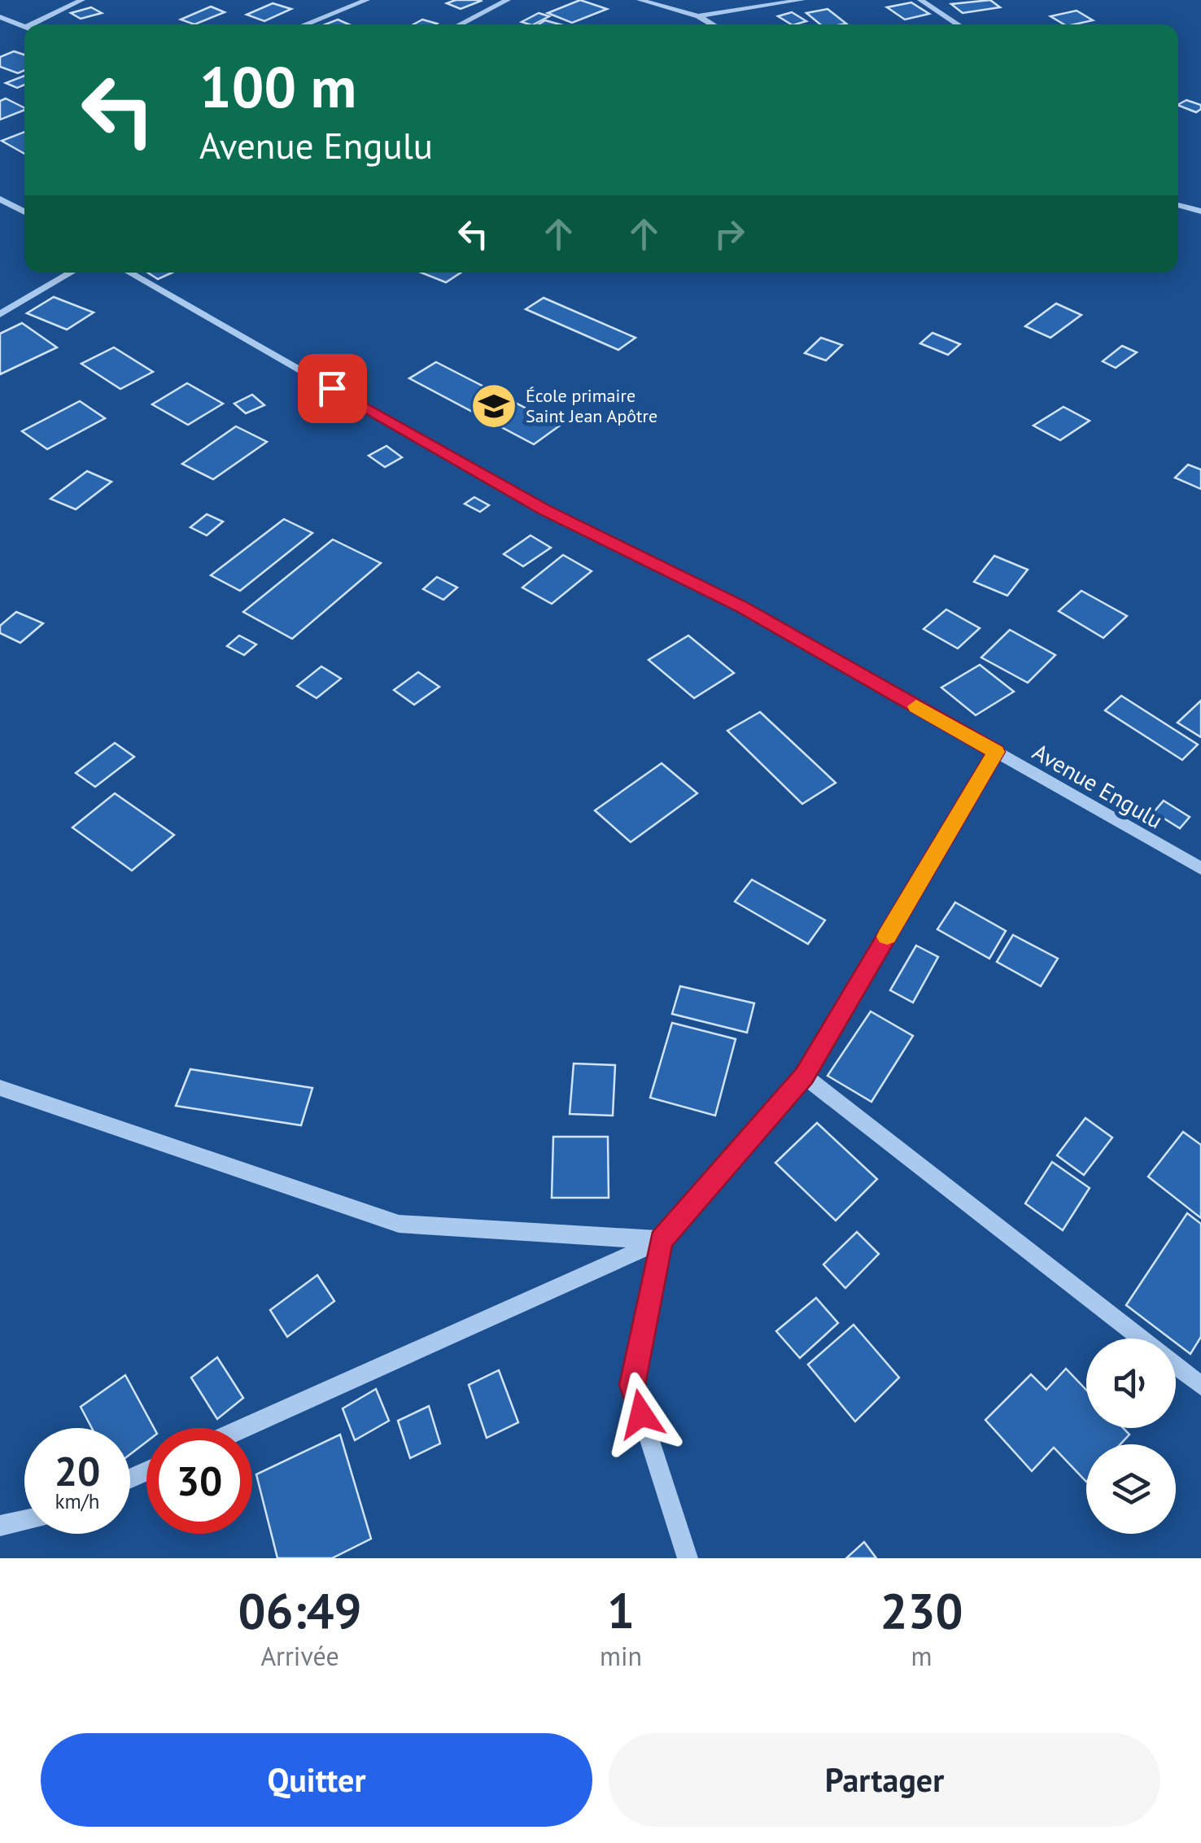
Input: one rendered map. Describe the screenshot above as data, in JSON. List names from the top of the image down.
{
  "streets": {
    "street": ["Avenue Engulu"]
  },
  "places": {
    "school or university": ["École primaire Saint Jean Apôtre"]
  },
  "page": {
    "turn": ["100 m", "Avenue Engulu"],
    "speed": "20 km/h",
    "limit": "30",
    "eta": [
      "06:49",
      "Arrivée",
      "1",
      "min",
      "230",
      "m"
    ],
    "buttons": ["Quitter", "Partager"]
  }
}
